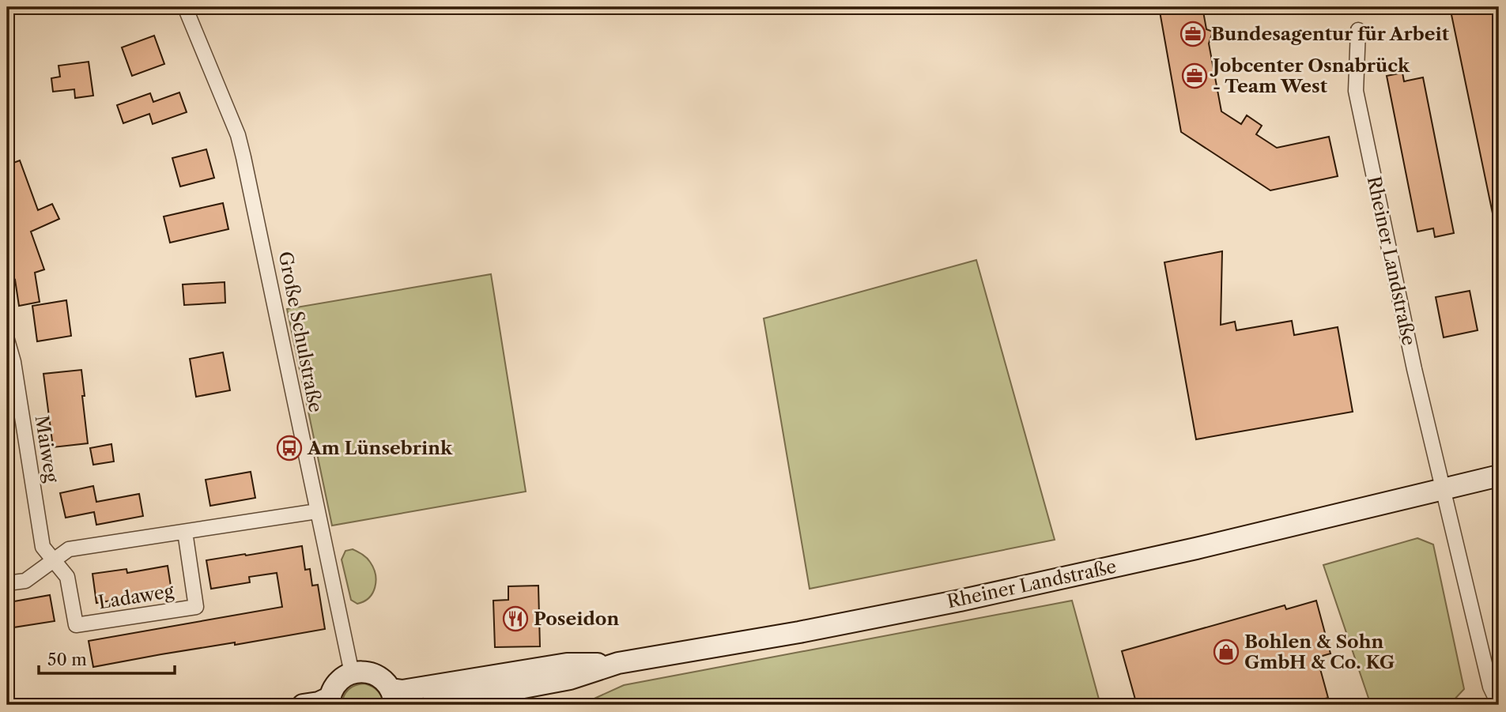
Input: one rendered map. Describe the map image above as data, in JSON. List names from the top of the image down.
{
  "streets": {
    "street": [
      "Rheiner Landstraße",
      "Große Schulstraße",
      "Maiweg",
      "Ladaweg"
    ]
  },
  "crossings": [
    ["Maiweg", "Ladaweg"]
  ],
  "places": {
    "office": ["Bundesagentur für Arbeit", "Jobcenter Osnabrück - Team West"],
    "bus stop": ["Am Lünsebrink"],
    "restaurant": ["Poseidon"],
    "shop": ["Bohlen & Sohn GmbH & Co. KG"]
  },
  "scale_bar": "50 m"
}
